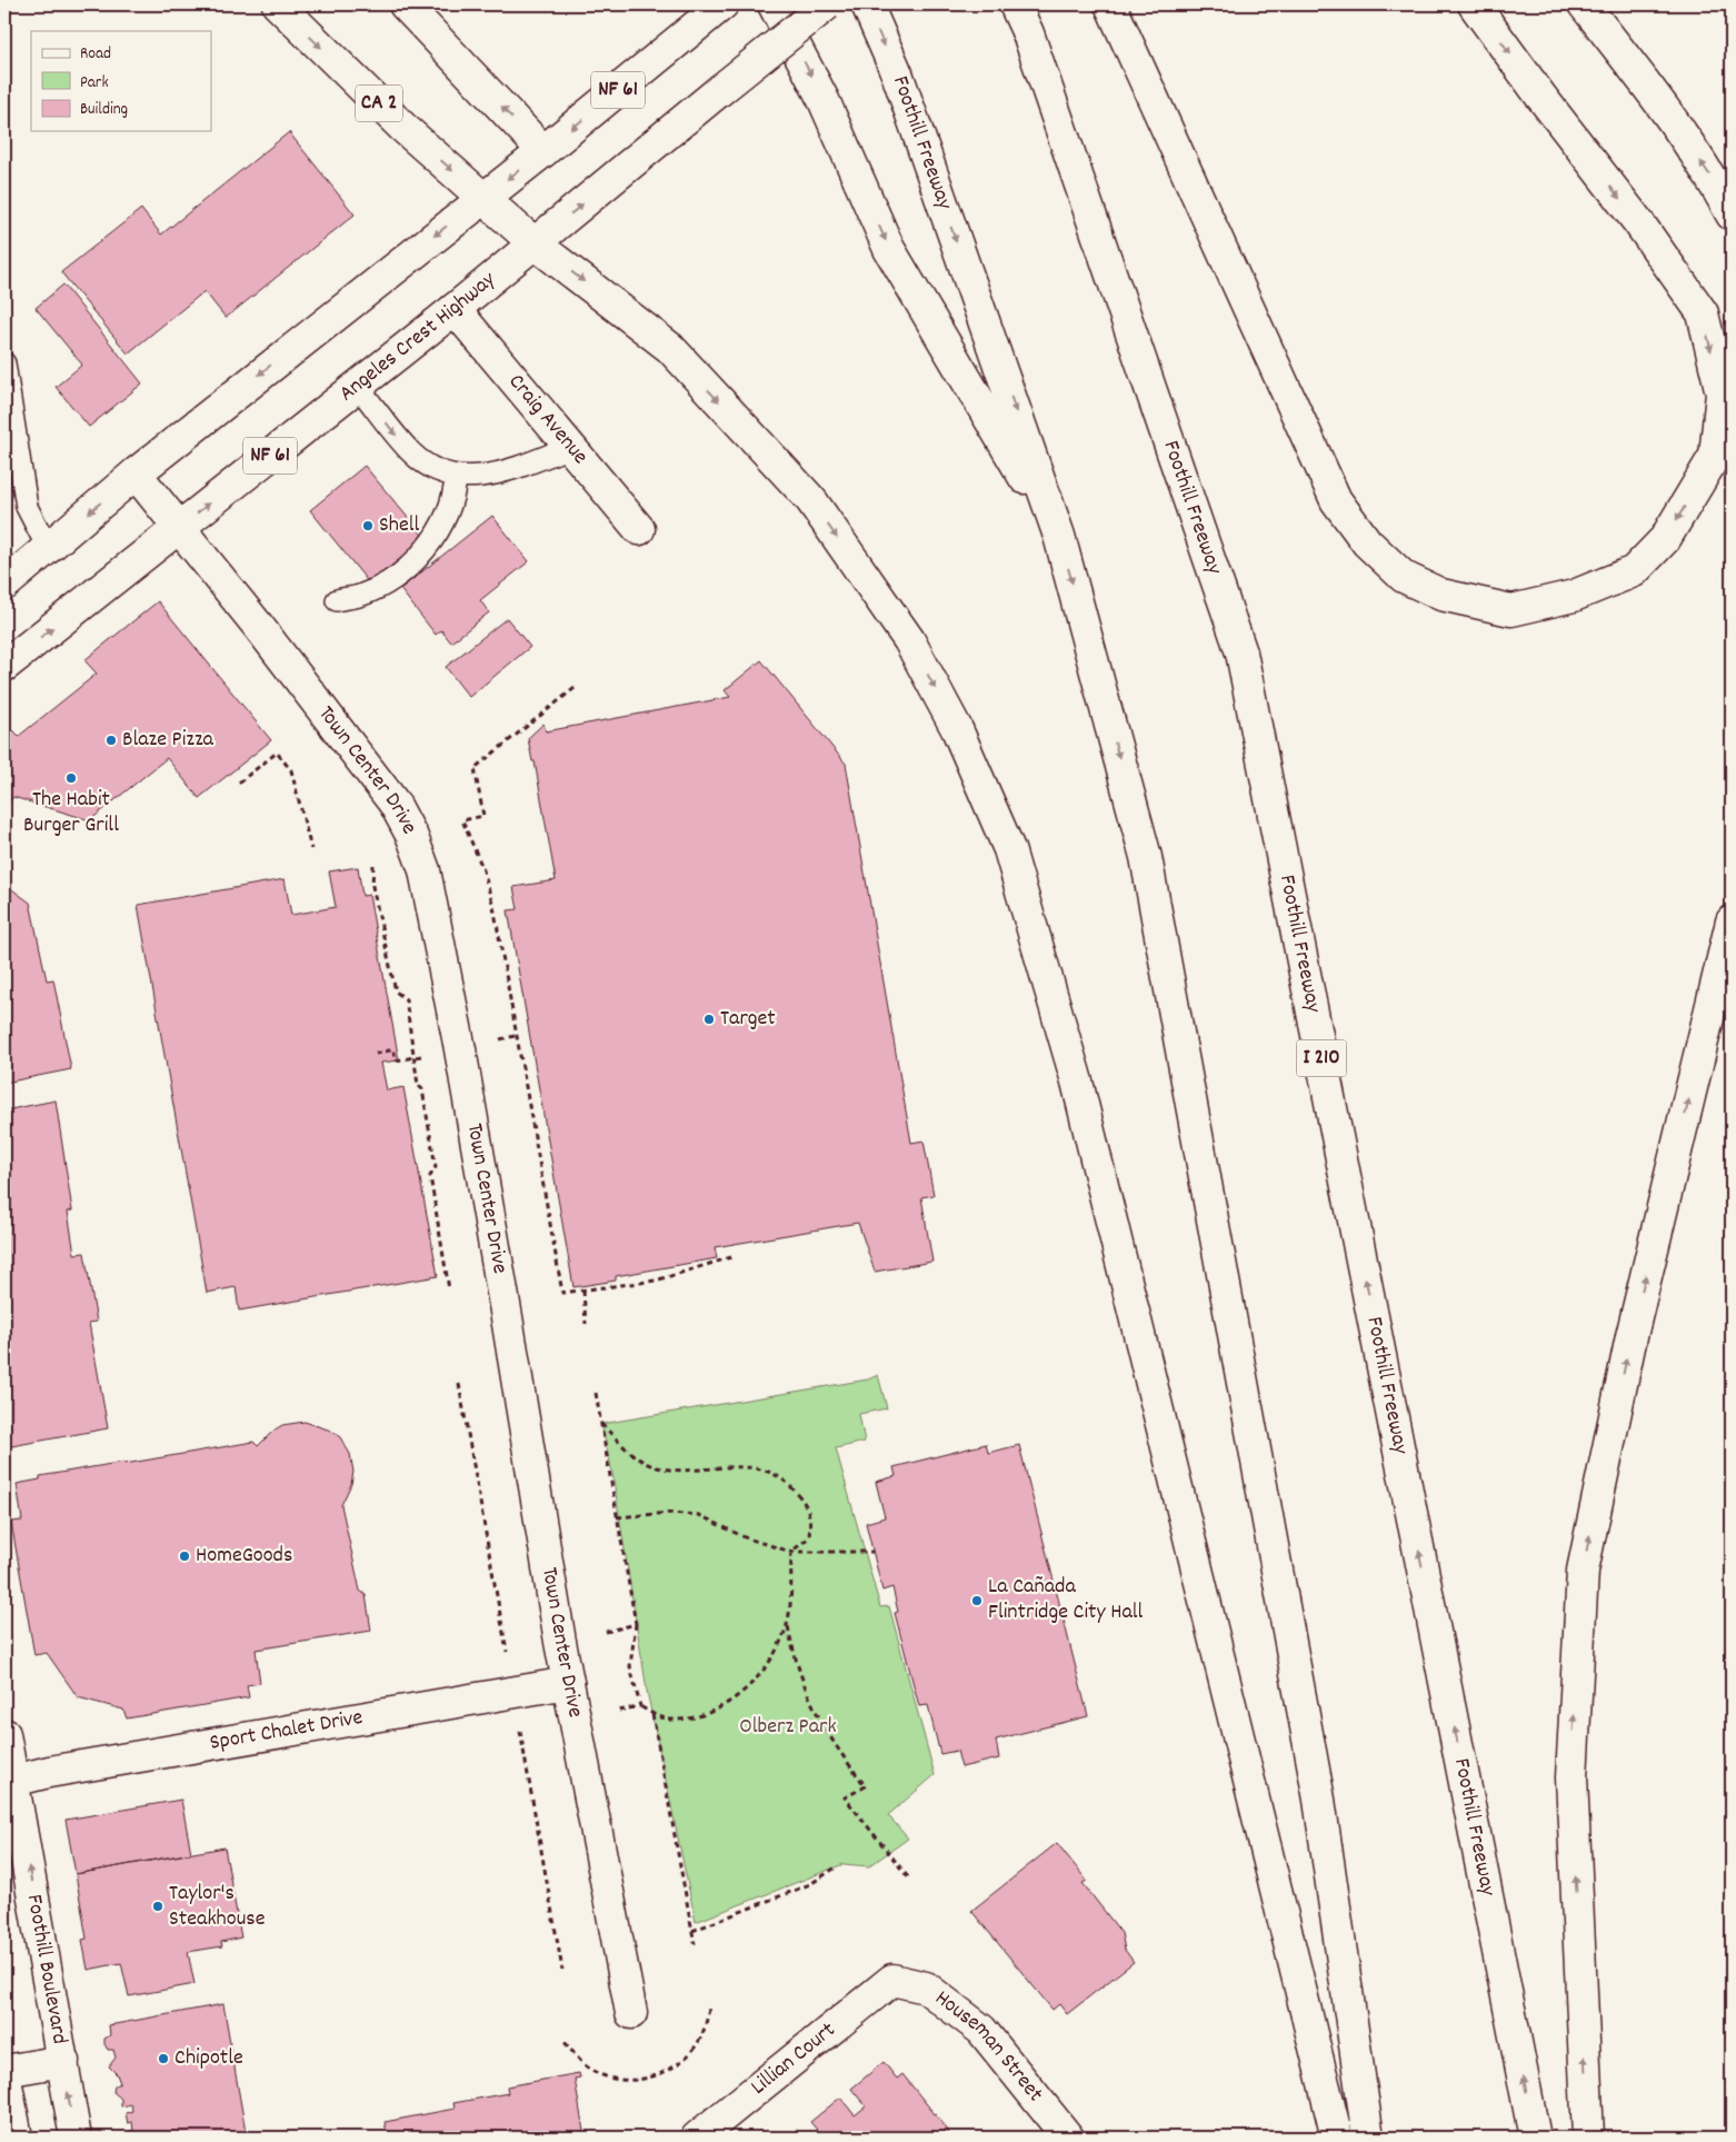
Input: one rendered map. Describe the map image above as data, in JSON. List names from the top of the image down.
{
  "streets": {
    "main road": [
      "NF 61",
      "CA 2",
      "Foothill Freeway",
      "Angeles Crest Highway",
      "Craig Avenue",
      "Town Center Drive",
      "I 210",
      "Sport Chalet Drive",
      "Foothill Boulevard",
      "Houseman Street",
      "Lillian Court"
    ]
  },
  "crossings": [
    ["NF 61", "CA 2"],
    ["NF 61", "Town Center Drive"],
    ["CA 2", "Angeles Crest Highway"],
    ["Angeles Crest Highway", "Craig Avenue"],
    ["Angeles Crest Highway", "Town Center Drive"],
    ["Town Center Drive", "Sport Chalet Drive"],
    ["Sport Chalet Drive", "Foothill Boulevard"],
    ["Houseman Street", "Lillian Court"]
  ],
  "one_way": ["Foothill Boulevard"],
  "parks": ["Olberz Park"],
  "places": [
    "Shell",
    "Blaze Pizza",
    "The Habit Burger Grill",
    "Target",
    "HomeGoods",
    "La Cañada Flintridge City Hall",
    "Taylor's Steakhouse",
    "Chipotle"
  ],
  "legend": ["Road", "Park", "Building"]
}
